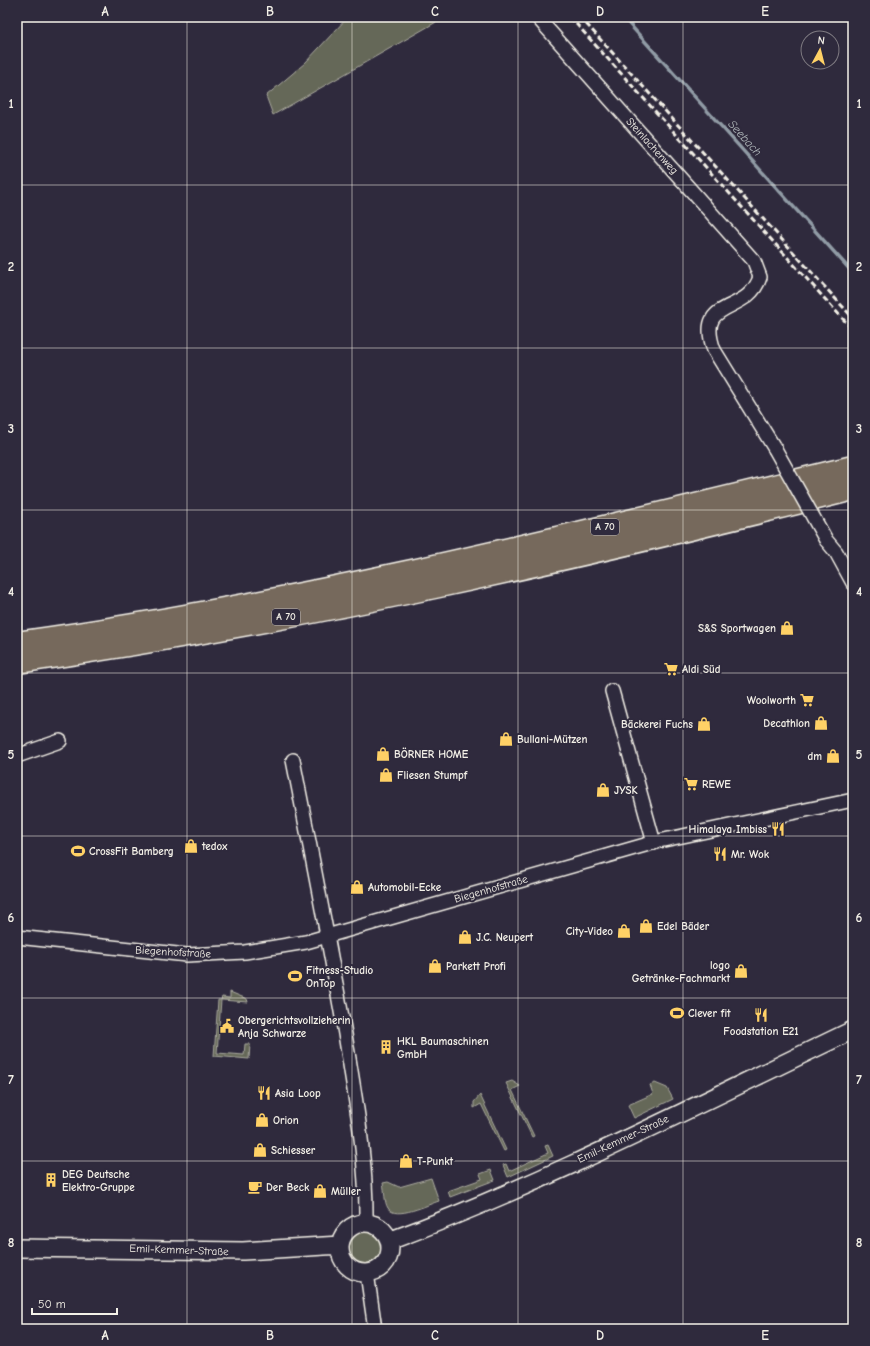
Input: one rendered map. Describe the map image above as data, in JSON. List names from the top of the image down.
{
  "streets": {
    "highway": ["A 70"],
    "street": ["Steinlachenweg", "Biegenhofstraße", "Emil-Kemmer-Straße"]
  },
  "water": ["Seebach"],
  "places": {
    "shop": [
      "S&S Sportwagen",
      "Decathlon",
      "Bäckerei Fuchs",
      "Bullani-Mützen",
      "BÖRNER HOME",
      "dm",
      "Fliesen Stumpf",
      "JYSK",
      "tedox",
      "Automobil-Ecke",
      "Edel Bäder",
      "City-Video",
      "J.C. Neupert",
      "Parkett Profi",
      "logo Getränke-Fachmarkt",
      "Orion",
      "Schiesser",
      "T-Punkt",
      "Müller"
    ],
    "supermarket": ["Aldi Süd", "Woolworth", "REWE"],
    "restaurant": [
      "Himalaya Imbiss",
      "Mr. Wok",
      "Foodstation E21",
      "Asia Loop"
    ],
    "sports": ["CrossFit Bamberg", "Fitness-Studio OnTop", "Clever fit"],
    "public building": ["Obergerichtsvollzieherin Anja Schwarze"],
    "building": ["HKL Baumaschinen GmbH", "DEG Deutsche Elektro-Gruppe"],
    "cafe": ["Der Beck"]
  },
  "scale_bar": "50 m",
  "north": "top",
  "grid": {
    "columns": [
      "A",
      "B",
      "C",
      "D",
      "E"
    ],
    "rows": [
      "1",
      "2",
      "3",
      "4",
      "5",
      "6",
      "7",
      "8"
    ]
  }
}
